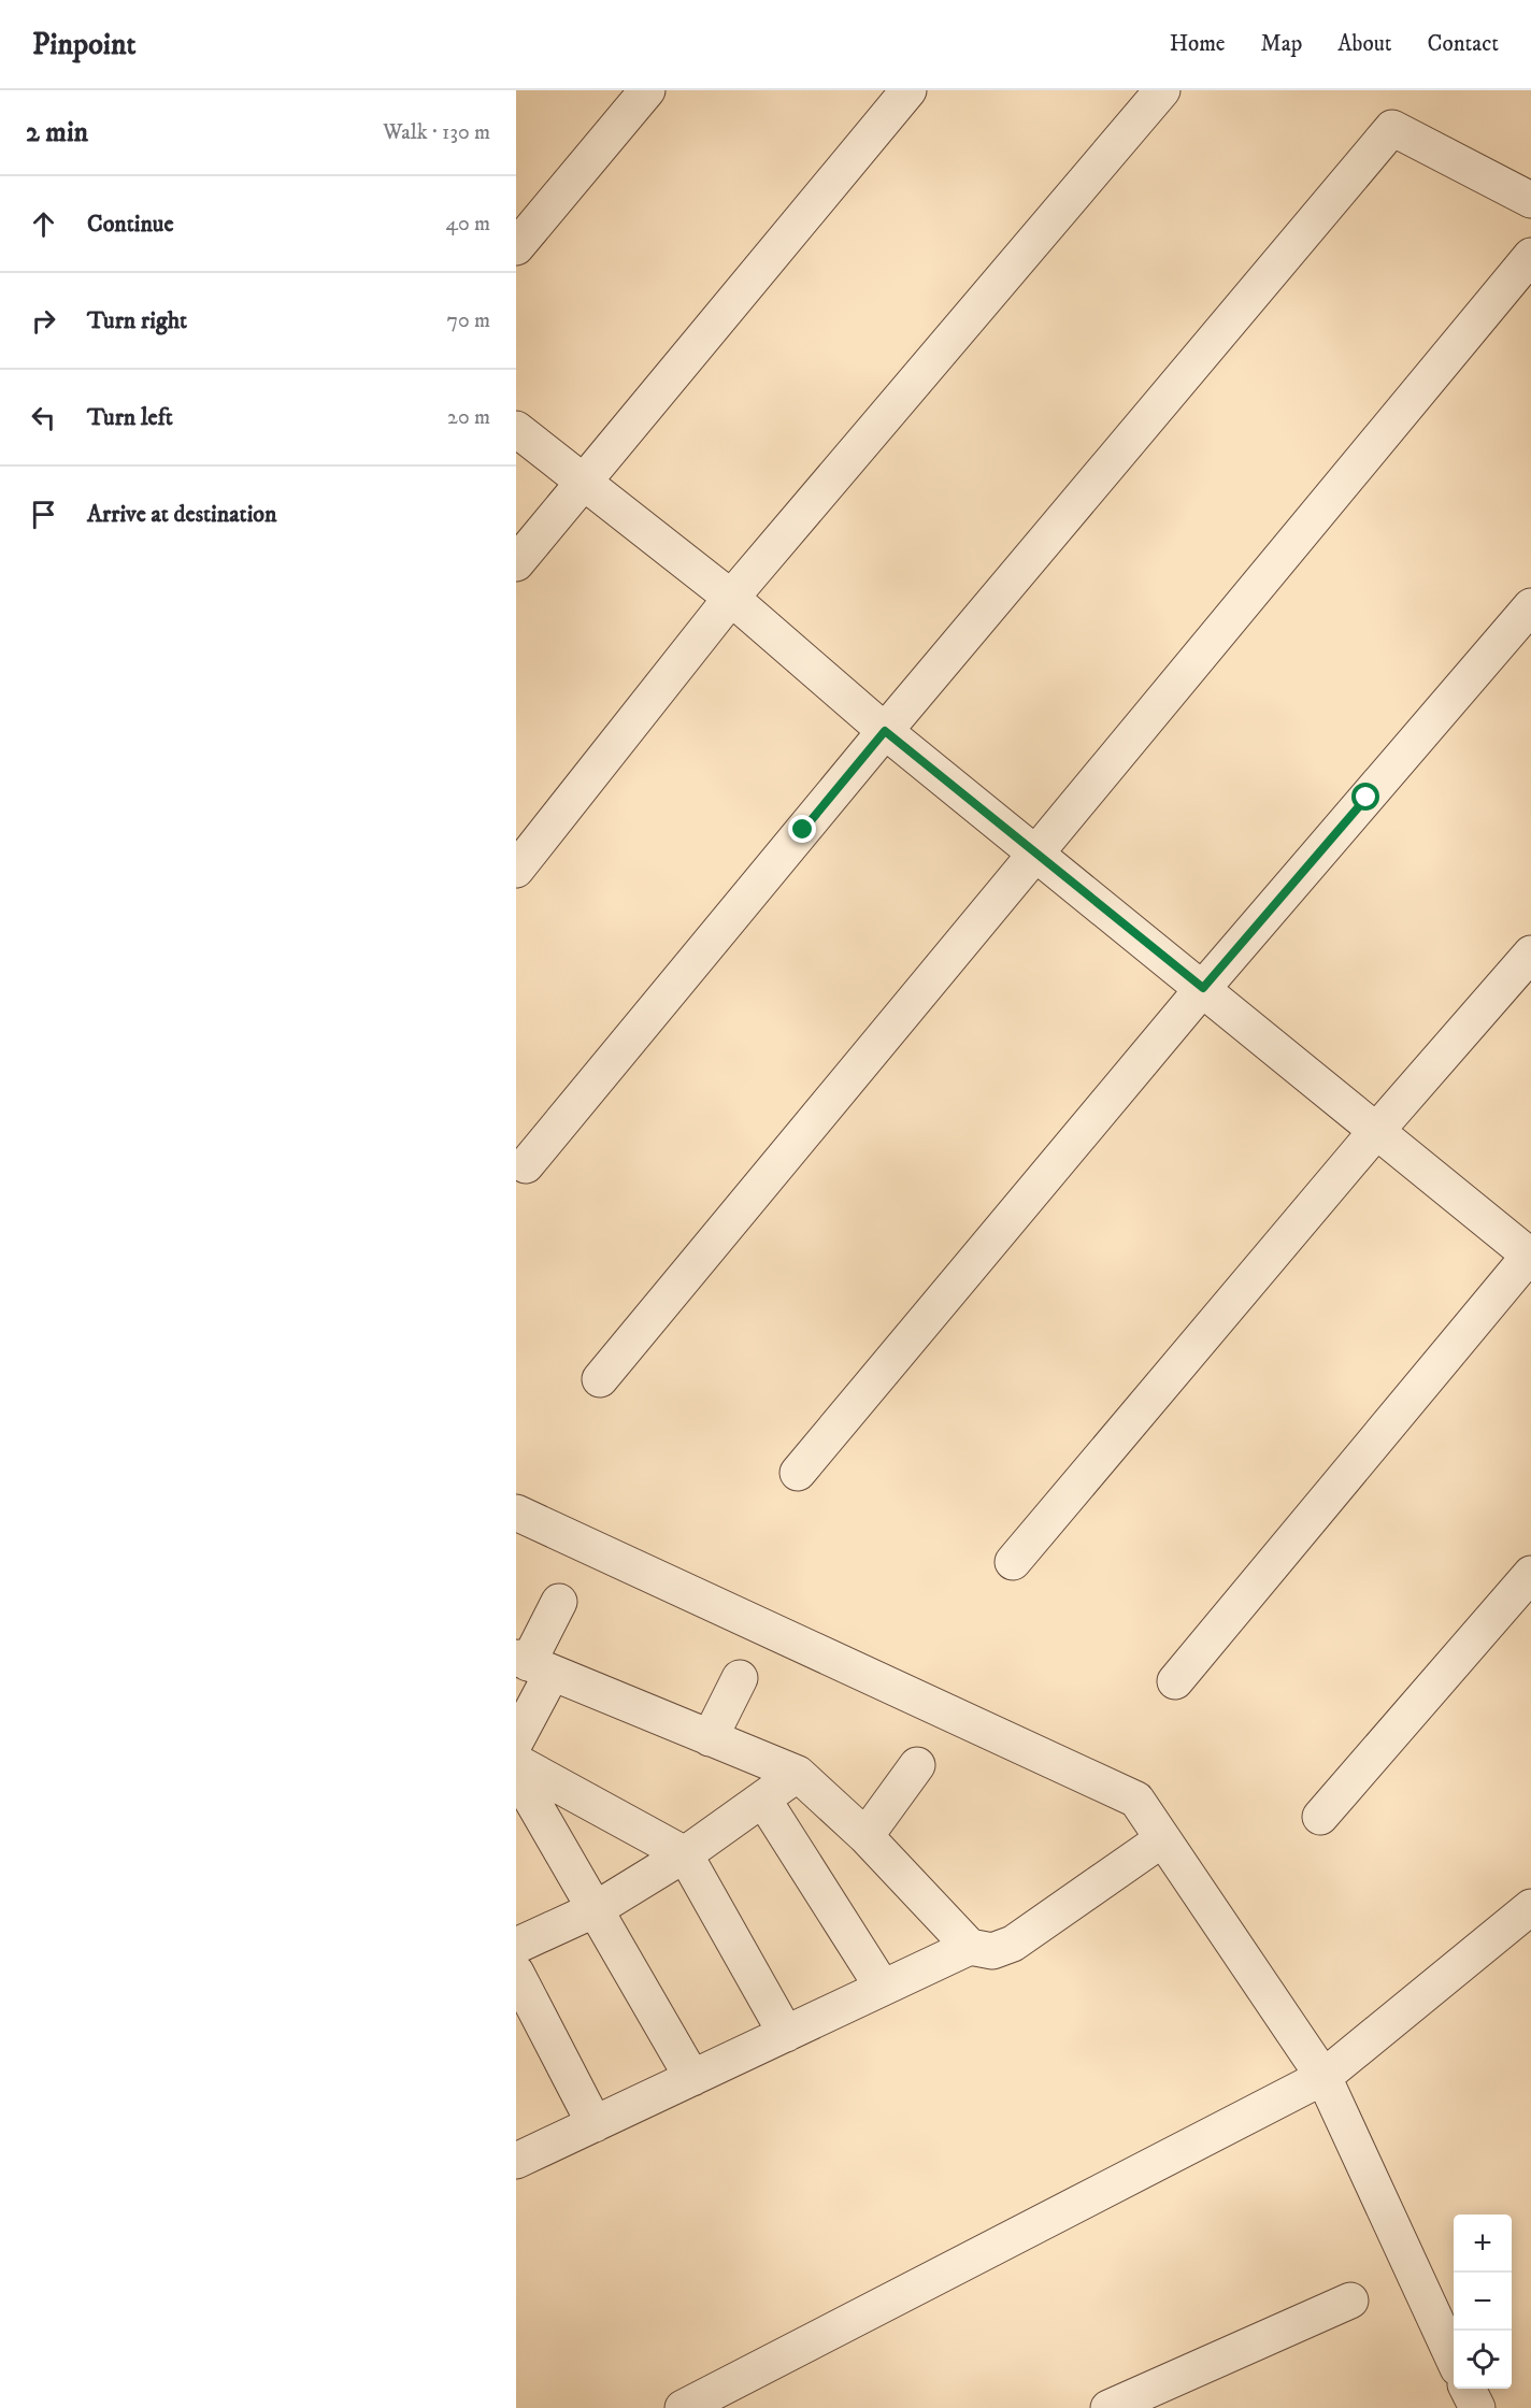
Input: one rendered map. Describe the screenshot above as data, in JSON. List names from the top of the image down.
{
  "page": {
    "header": "Pinpoint",
    "nav": [
      "Home",
      "Map",
      "About",
      "Contact"
    ],
    "heading": ["2 min", "Walk · 130 m"],
    "list": [
      ["Continue", "40 m"],
      ["Turn right", "70 m"],
      ["Turn left", "20 m"],
      "Arrive at destination"
    ],
    "map_buttons": ["+", "−"]
  }
}
